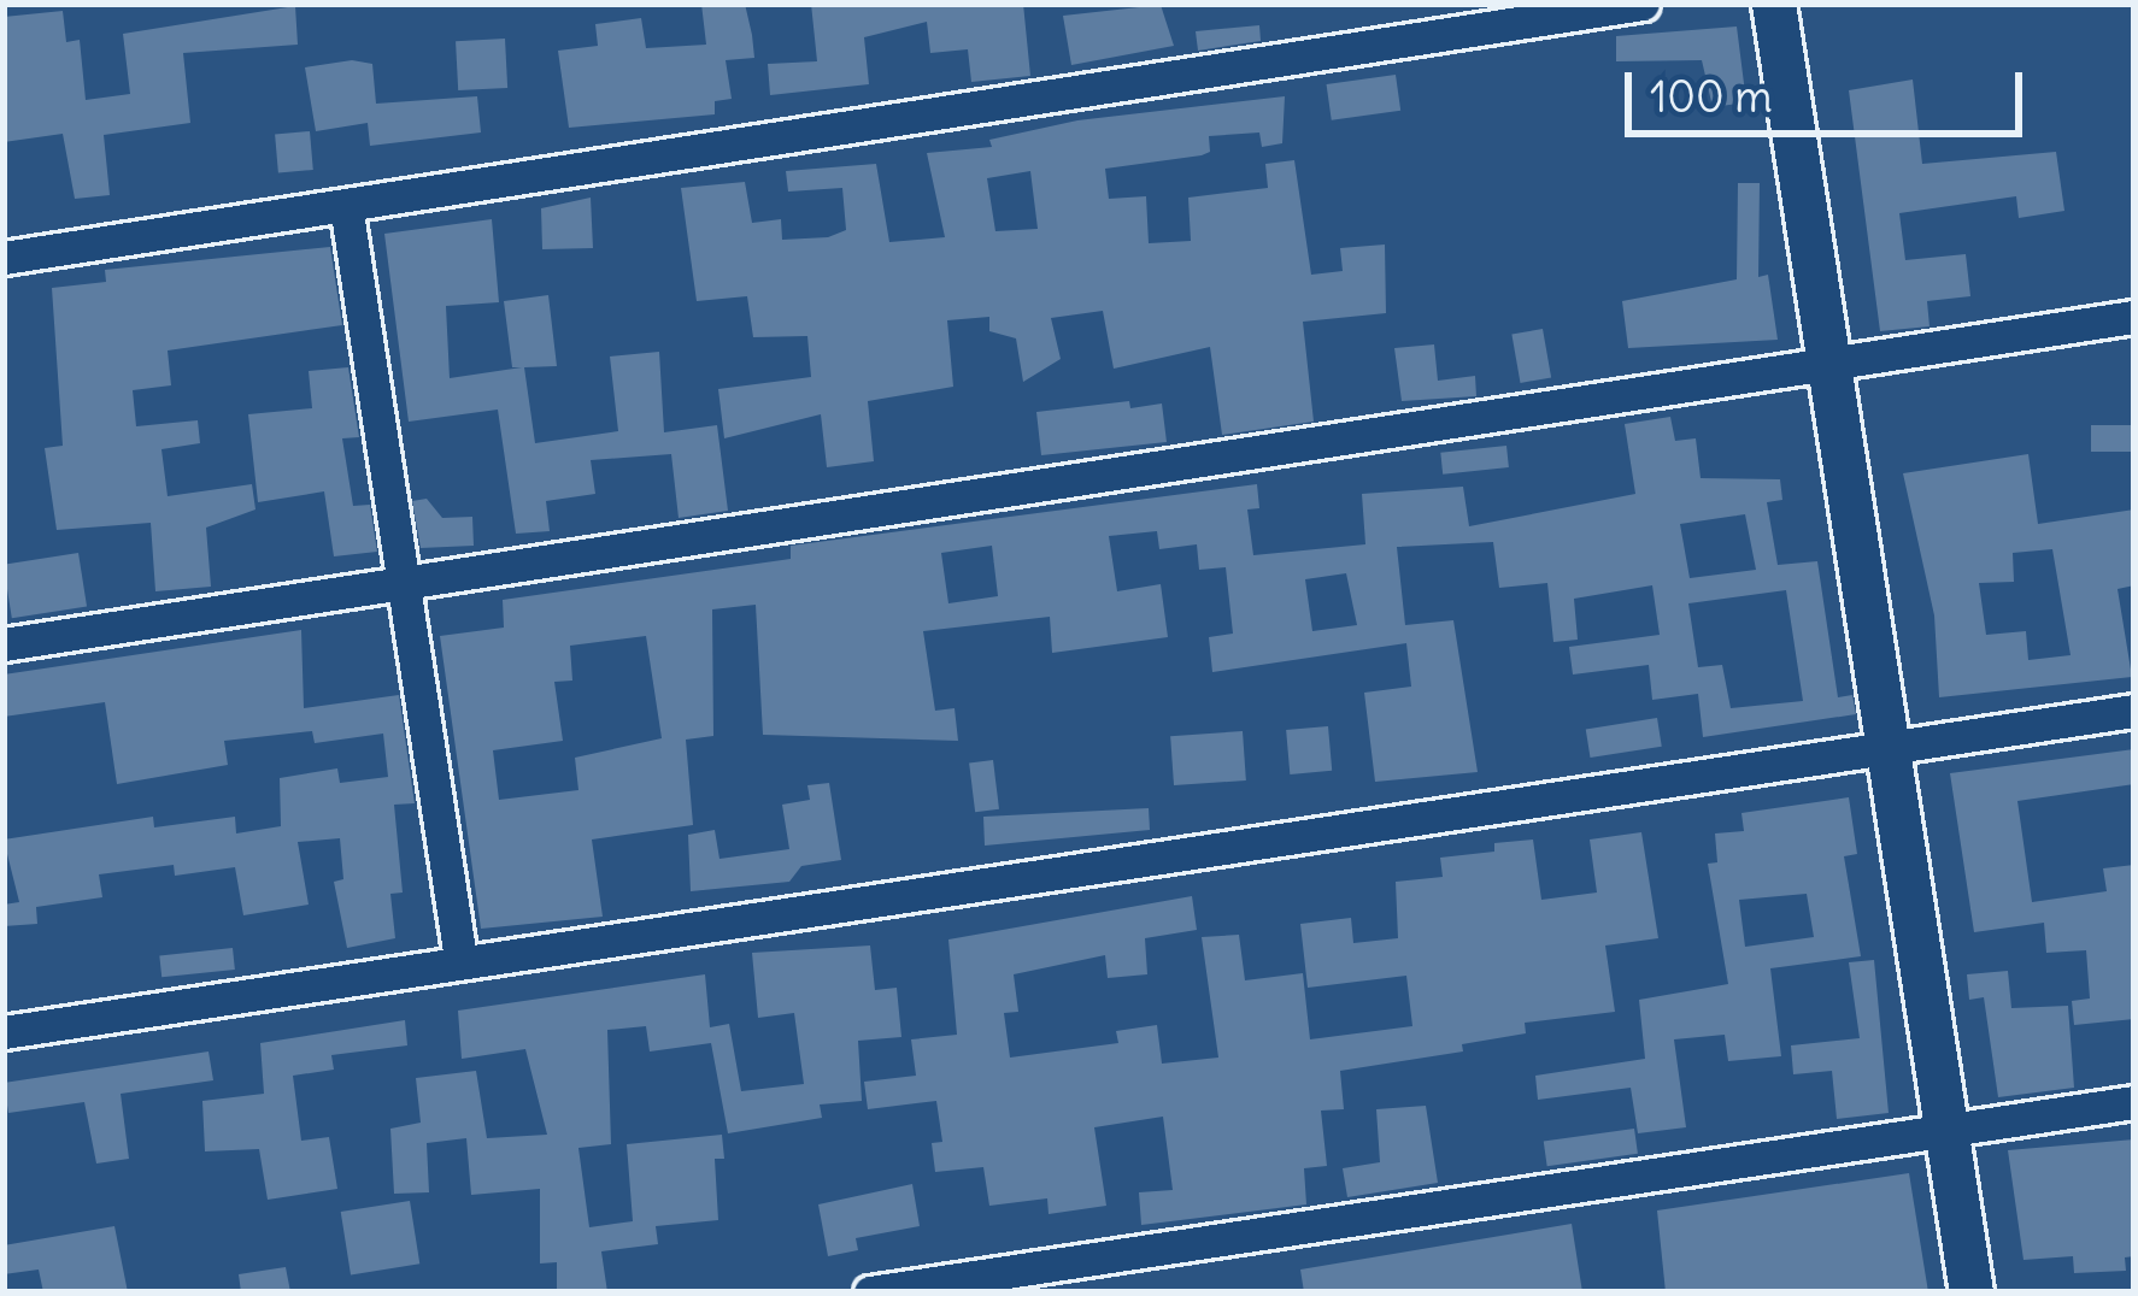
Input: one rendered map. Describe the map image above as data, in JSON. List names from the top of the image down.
{
  "scale_bar": "100 m"
}
